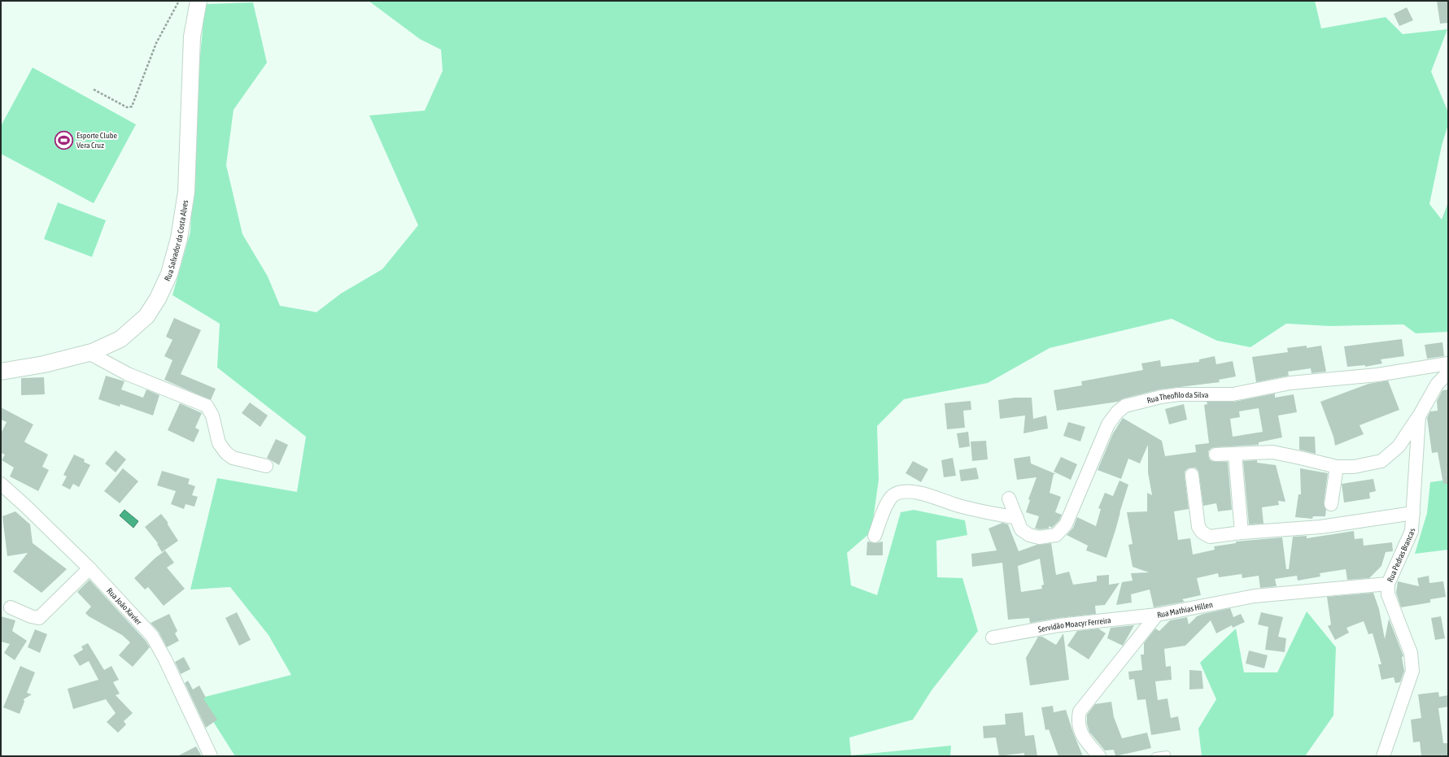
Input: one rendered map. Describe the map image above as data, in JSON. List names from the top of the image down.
{
  "streets": {
    "street": [
      "Rua Salvador da Costa Alves",
      "Rua Theofilo da Silva",
      "Rua Pedras Brancas",
      "Rua João Xavier",
      "Rua Mathias Hillen",
      "Servidão Moacyr Ferreira"
    ]
  },
  "crossings": [
    ["Rua Pedras Brancas", "Rua Mathias Hillen"],
    ["Rua Mathias Hillen", "Servidão Moacyr Ferreira"]
  ],
  "places": {
    "sports": ["Esporte Clube Vera Cruz"]
  }
}
